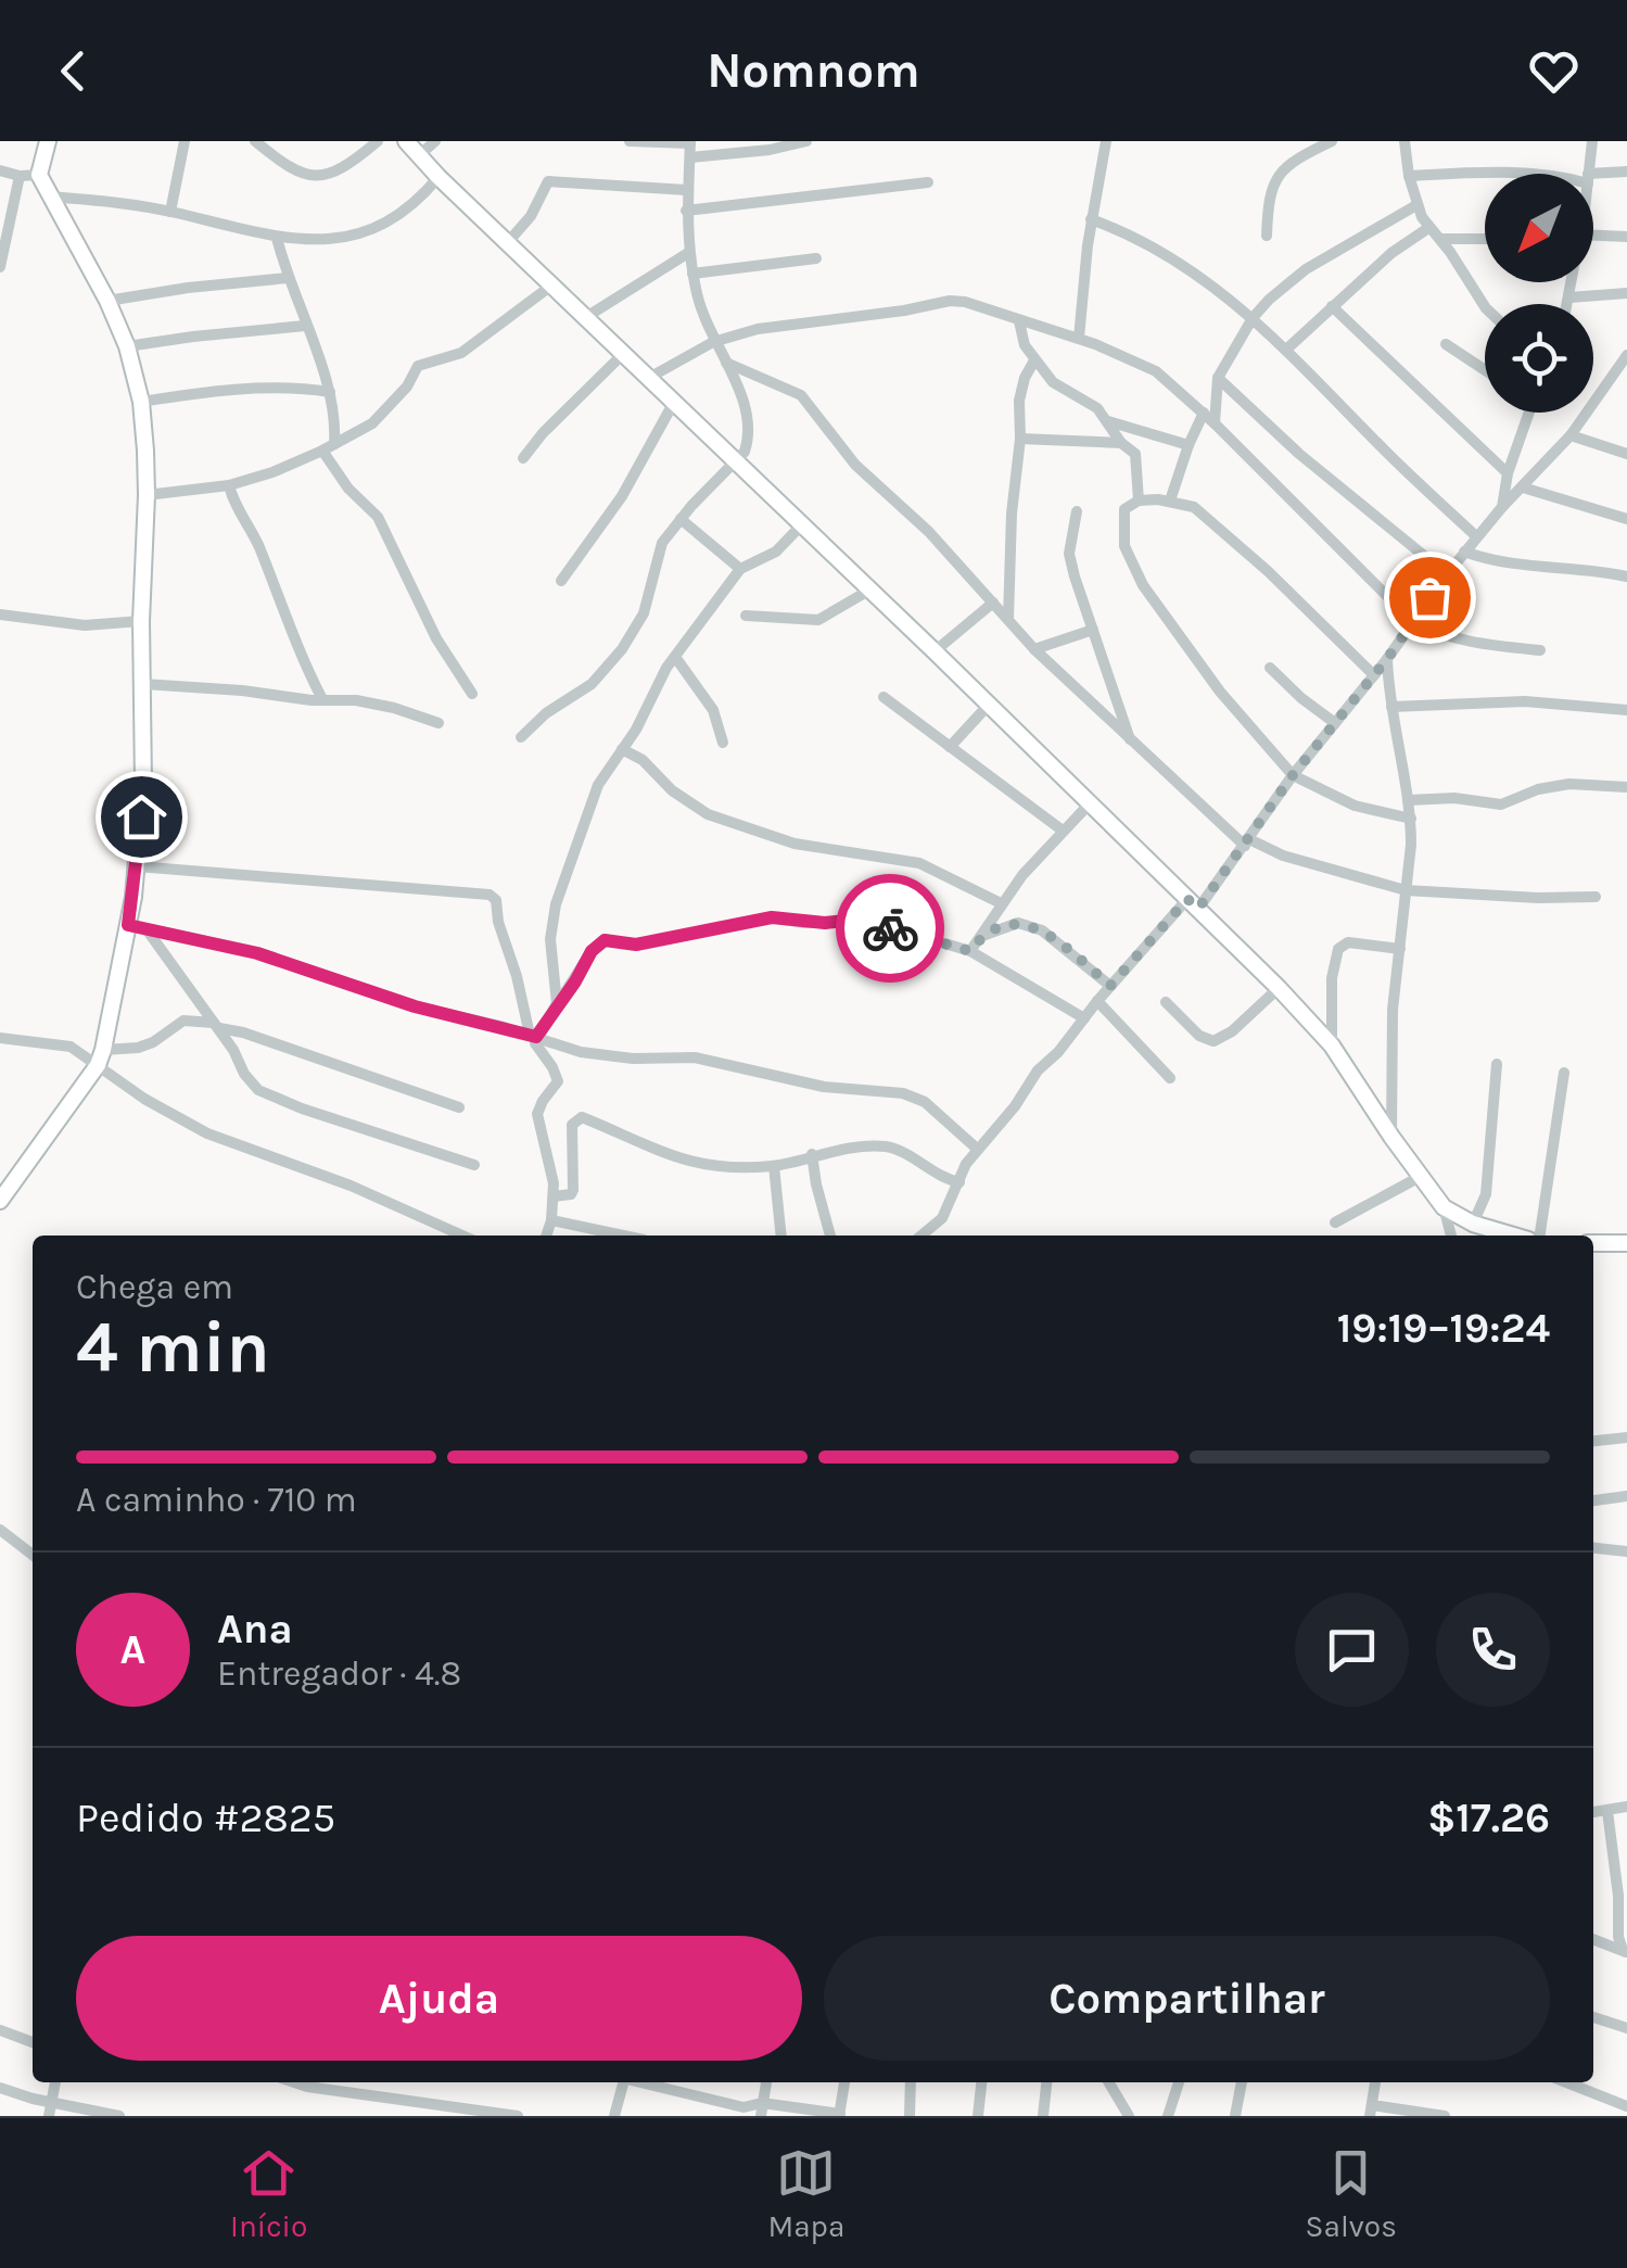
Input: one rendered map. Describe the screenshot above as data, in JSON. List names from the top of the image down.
{
  "north": "bottom left",
  "page": {
    "header": "Nomnom",
    "heading": ["4 min", "Chega em", "19:19–19:24"],
    "panel": [
      "Ana",
      "Entregador · 4.8",
      "Pedido #2825",
      "$17.26"
    ],
    "bar": "A caminho · 710 m",
    "round": "A",
    "buttons": ["Ajuda", "Compartilhar"],
    "tabs": ["Início", "Mapa", "Salvos"]
  }
}
